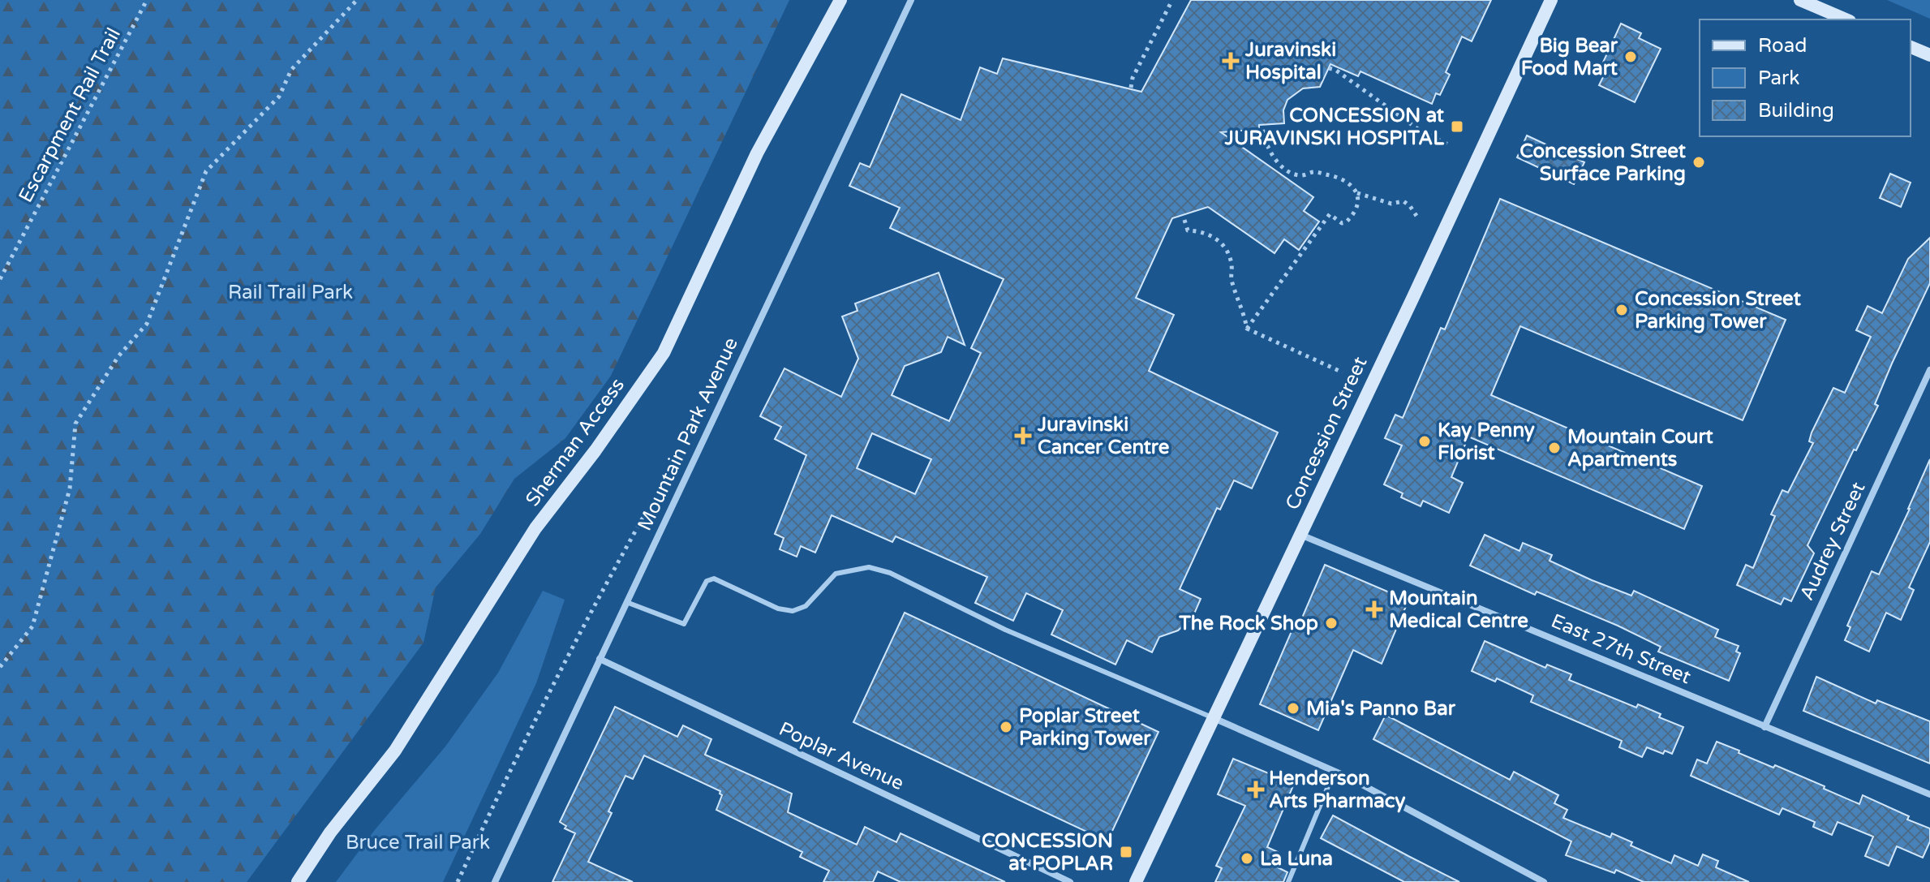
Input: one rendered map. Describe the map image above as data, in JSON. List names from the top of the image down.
{
  "streets": {
    "main road": ["Concession Street", "Sherman Access"],
    "street": [
      "Mountain Park Avenue",
      "Audrey Street",
      "East 27th Street",
      "Poplar Avenue"
    ],
    "path": ["Escarpment Rail Trail"]
  },
  "crossings": [
    ["Concession Street", "East 27th Street"],
    ["Mountain Park Avenue", "Poplar Avenue"],
    ["Audrey Street", "East 27th Street"]
  ],
  "parks": ["Rail Trail Park", "Bruce Trail Park"],
  "places": {
    "other": [
      "Big Bear Food Mart",
      "Concession Street Surface Parking",
      "Concession Street Parking Tower",
      "Kay Penny Florist",
      "Mountain Court Apartments",
      "The Rock Shop",
      "Mia's Panno Bar",
      "Poplar Street Parking Tower",
      "La Luna"
    ],
    "health": [
      "Juravinski Hospital",
      "Juravinski Cancer Centre",
      "Mountain Medical Centre",
      "Henderson Arts Pharmacy"
    ],
    "transit": ["CONCESSION at JURAVINSKI HOSPITAL", "CONCESSION at POPLAR"]
  },
  "legend": ["Road", "Park", "Building"]
}
